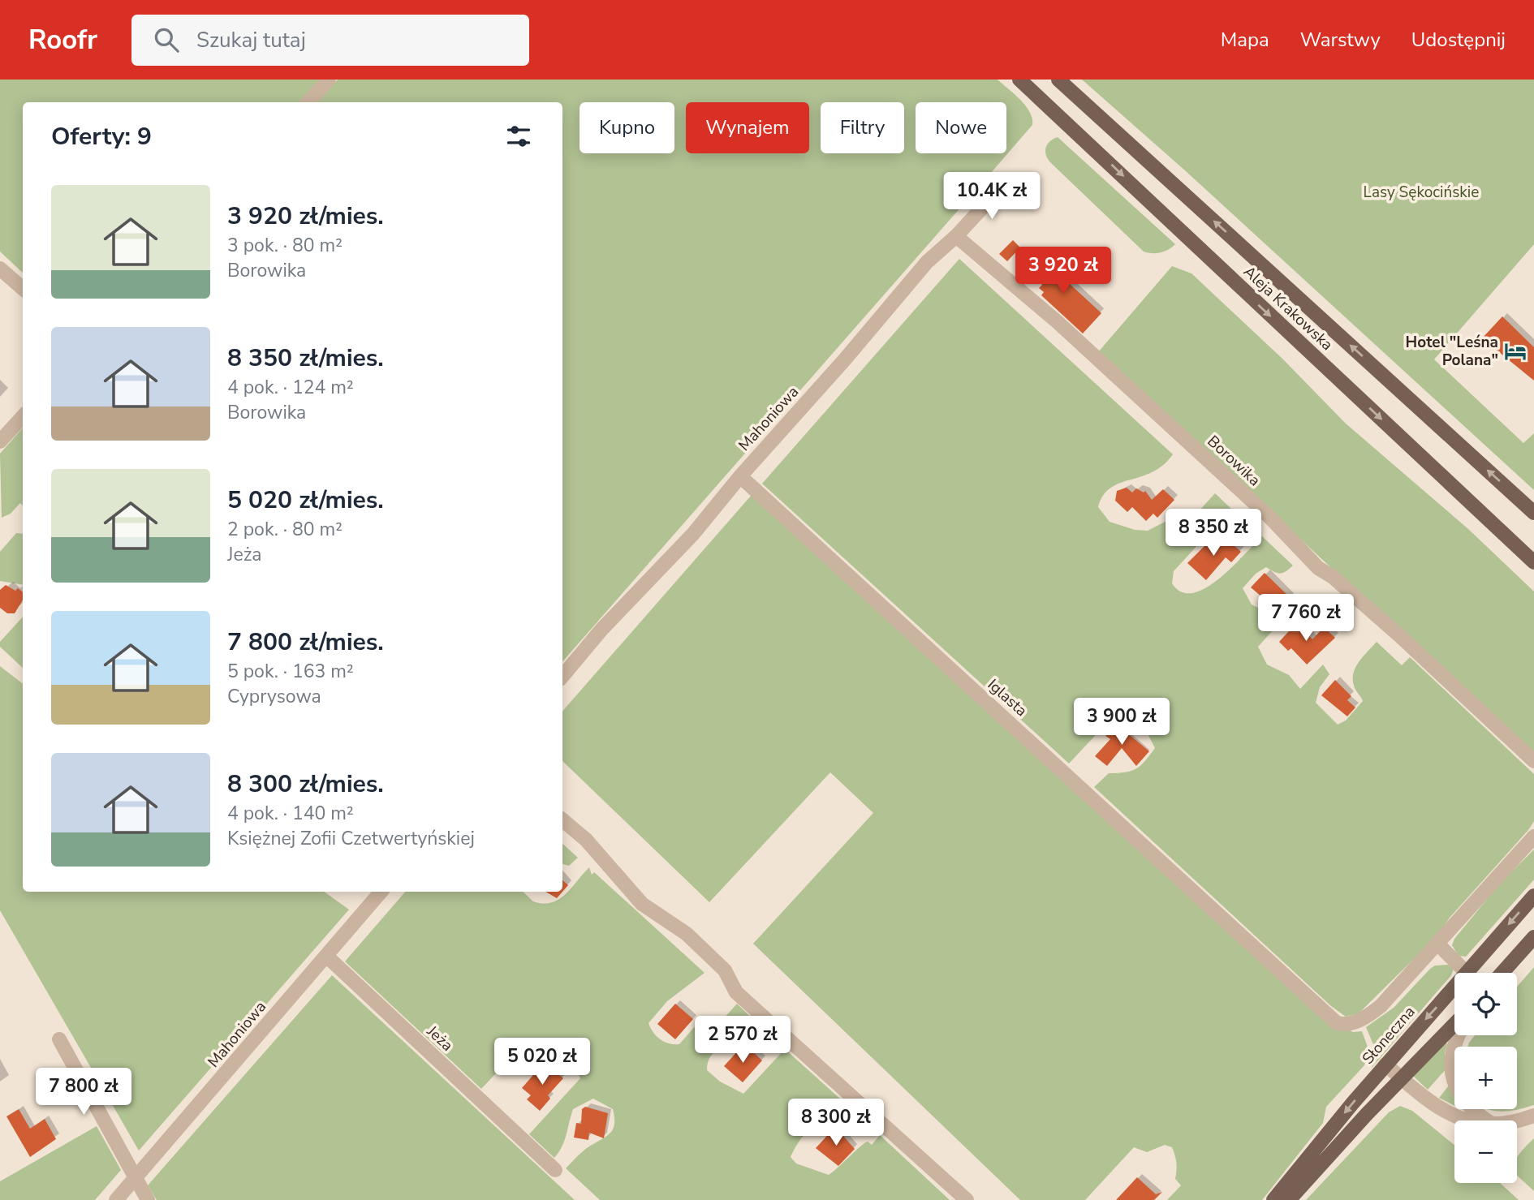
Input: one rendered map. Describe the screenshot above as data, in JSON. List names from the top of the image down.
{
  "streets": {
    "main road": ["Aleja Krakowska", "Słoneczna"],
    "street": [
      "Mahoniowa",
      "Borowika",
      "Iglasta",
      "Jeża"
    ]
  },
  "crossings": [
    ["Mahoniowa", "Borowika"],
    ["Mahoniowa", "Iglasta"],
    ["Mahoniowa", "Jeża"]
  ],
  "parks": ["Lasy Sękocińskie"],
  "places": {
    "hotel": ["Hotel \"Leśna Polana\""]
  },
  "page": {
    "header": "Roofr",
    "search": "Szukaj tutaj",
    "nav": ["Mapa", "Warstwy", "Udostępnij"],
    "chip": [
      "Kupno",
      "Wynajem",
      "Filtry",
      "Nowe"
    ],
    "heading": "Oferty: 9",
    "list": [
      {
        "name": "3 920 zł/mies.",
        "note": "3 pok. · 80 m² · Borowika"
      },
      {
        "name": "8 350 zł/mies.",
        "note": "4 pok. · 124 m² · Borowika"
      },
      {
        "name": "5 020 zł/mies.",
        "note": "2 pok. · 80 m² · Jeża"
      },
      {
        "name": "7 800 zł/mies.",
        "note": "5 pok. · 163 m² · Cyprysowa"
      },
      {
        "name": "8 300 zł/mies.",
        "note": "4 pok. · 140 m² · Księżnej Zofii Czetwertyńskiej"
      }
    ],
    "price": [
      "10.4K zł",
      "3 920 zł",
      "8 350 zł",
      "7 760 zł",
      "3 900 zł",
      "2 570 zł",
      "5 020 zł",
      "7 800 zł",
      "8 300 zł"
    ],
    "map_buttons": ["+", "−"]
  }
}
